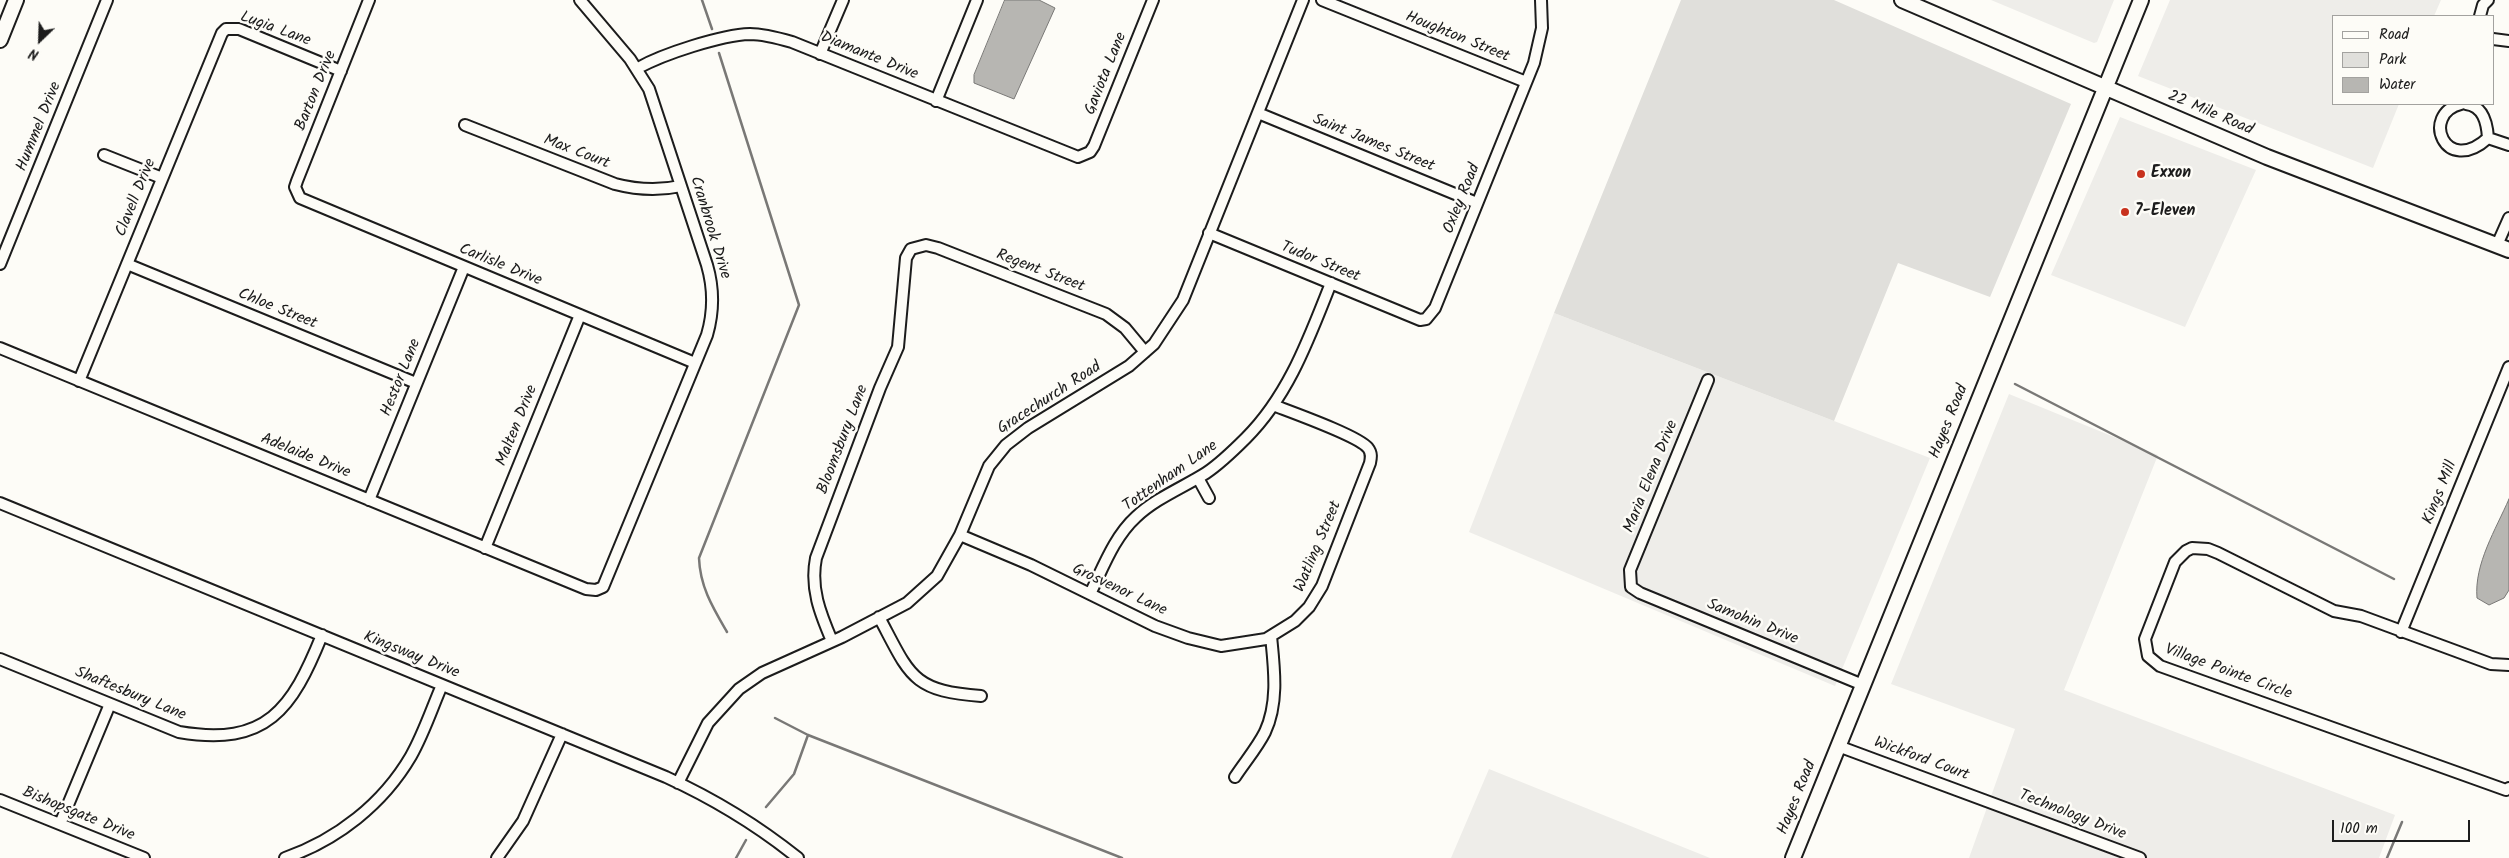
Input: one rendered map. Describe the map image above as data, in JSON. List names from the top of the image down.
{
  "streets": {
    "main road": ["22 Mile Road", "Hayes Road"],
    "street": [
      "Lugia Lane",
      "Houghton Street",
      "Diamante Drive",
      "Gaviota Lane",
      "Barton Drive",
      "Hummel Drive",
      "Saint James Street",
      "Max Court",
      "Clavell Drive",
      "Oxley Road",
      "Cranbrook Drive",
      "Tudor Street",
      "Carlisle Drive",
      "Regent Street",
      "Chloe Street",
      "Hestor Lane",
      "Gracechurch Road",
      "Malten Drive",
      "Bloomsbury Lane",
      "Adelaide Drive",
      "Tottenham Lane",
      "Maria Elena Drive",
      "Kings Mill",
      "Watling Street",
      "Grosvenor Lane",
      "Samohin Drive",
      "Kingsway Drive",
      "Village Pointe Circle",
      "Shaftesbury Lane",
      "Wickford Court",
      "Bishopsgate Drive",
      "Technology Drive"
    ]
  },
  "crossings": [
    ["Lugia Lane", "Barton Drive"],
    ["Lugia Lane", "Clavell Drive"],
    ["Houghton Street", "Oxley Road"],
    ["Diamante Drive", "Gaviota Lane"],
    ["Diamante Drive", "Cranbrook Drive"],
    ["Barton Drive", "Carlisle Drive"],
    ["22 Mile Road", "Hayes Road"],
    ["Saint James Street", "Oxley Road"],
    ["Saint James Street", "Gracechurch Road"],
    ["Max Court", "Cranbrook Drive"],
    ["Clavell Drive", "Chloe Street"],
    ["Clavell Drive", "Adelaide Drive"],
    ["Oxley Road", "Tudor Street"],
    ["Cranbrook Drive", "Carlisle Drive"],
    ["Cranbrook Drive", "Adelaide Drive"],
    ["Tudor Street", "Gracechurch Road"],
    ["Tudor Street", "Tottenham Lane"],
    ["Carlisle Drive", "Hestor Lane"],
    ["Carlisle Drive", "Malten Drive"],
    ["Regent Street", "Gracechurch Road"],
    ["Regent Street", "Bloomsbury Lane"],
    ["Chloe Street", "Hestor Lane"],
    ["Hestor Lane", "Adelaide Drive"],
    ["Gracechurch Road", "Bloomsbury Lane"],
    ["Gracechurch Road", "Grosvenor Lane"],
    ["Gracechurch Road", "Kingsway Drive"],
    ["Hayes Road", "Samohin Drive"],
    ["Hayes Road", "Wickford Court"],
    ["Malten Drive", "Adelaide Drive"],
    ["Tottenham Lane", "Watling Street"],
    ["Tottenham Lane", "Grosvenor Lane"],
    ["Maria Elena Drive", "Samohin Drive"],
    ["Kings Mill", "Village Pointe Circle"],
    ["Watling Street", "Grosvenor Lane"],
    ["Kingsway Drive", "Shaftesbury Lane"],
    ["Wickford Court", "Technology Drive"]
  ],
  "places": ["Exxon", "7-Eleven"],
  "legend": ["Road", "Park", "Water"],
  "scale_bar": "100 m",
  "north": "bottom left"
}
